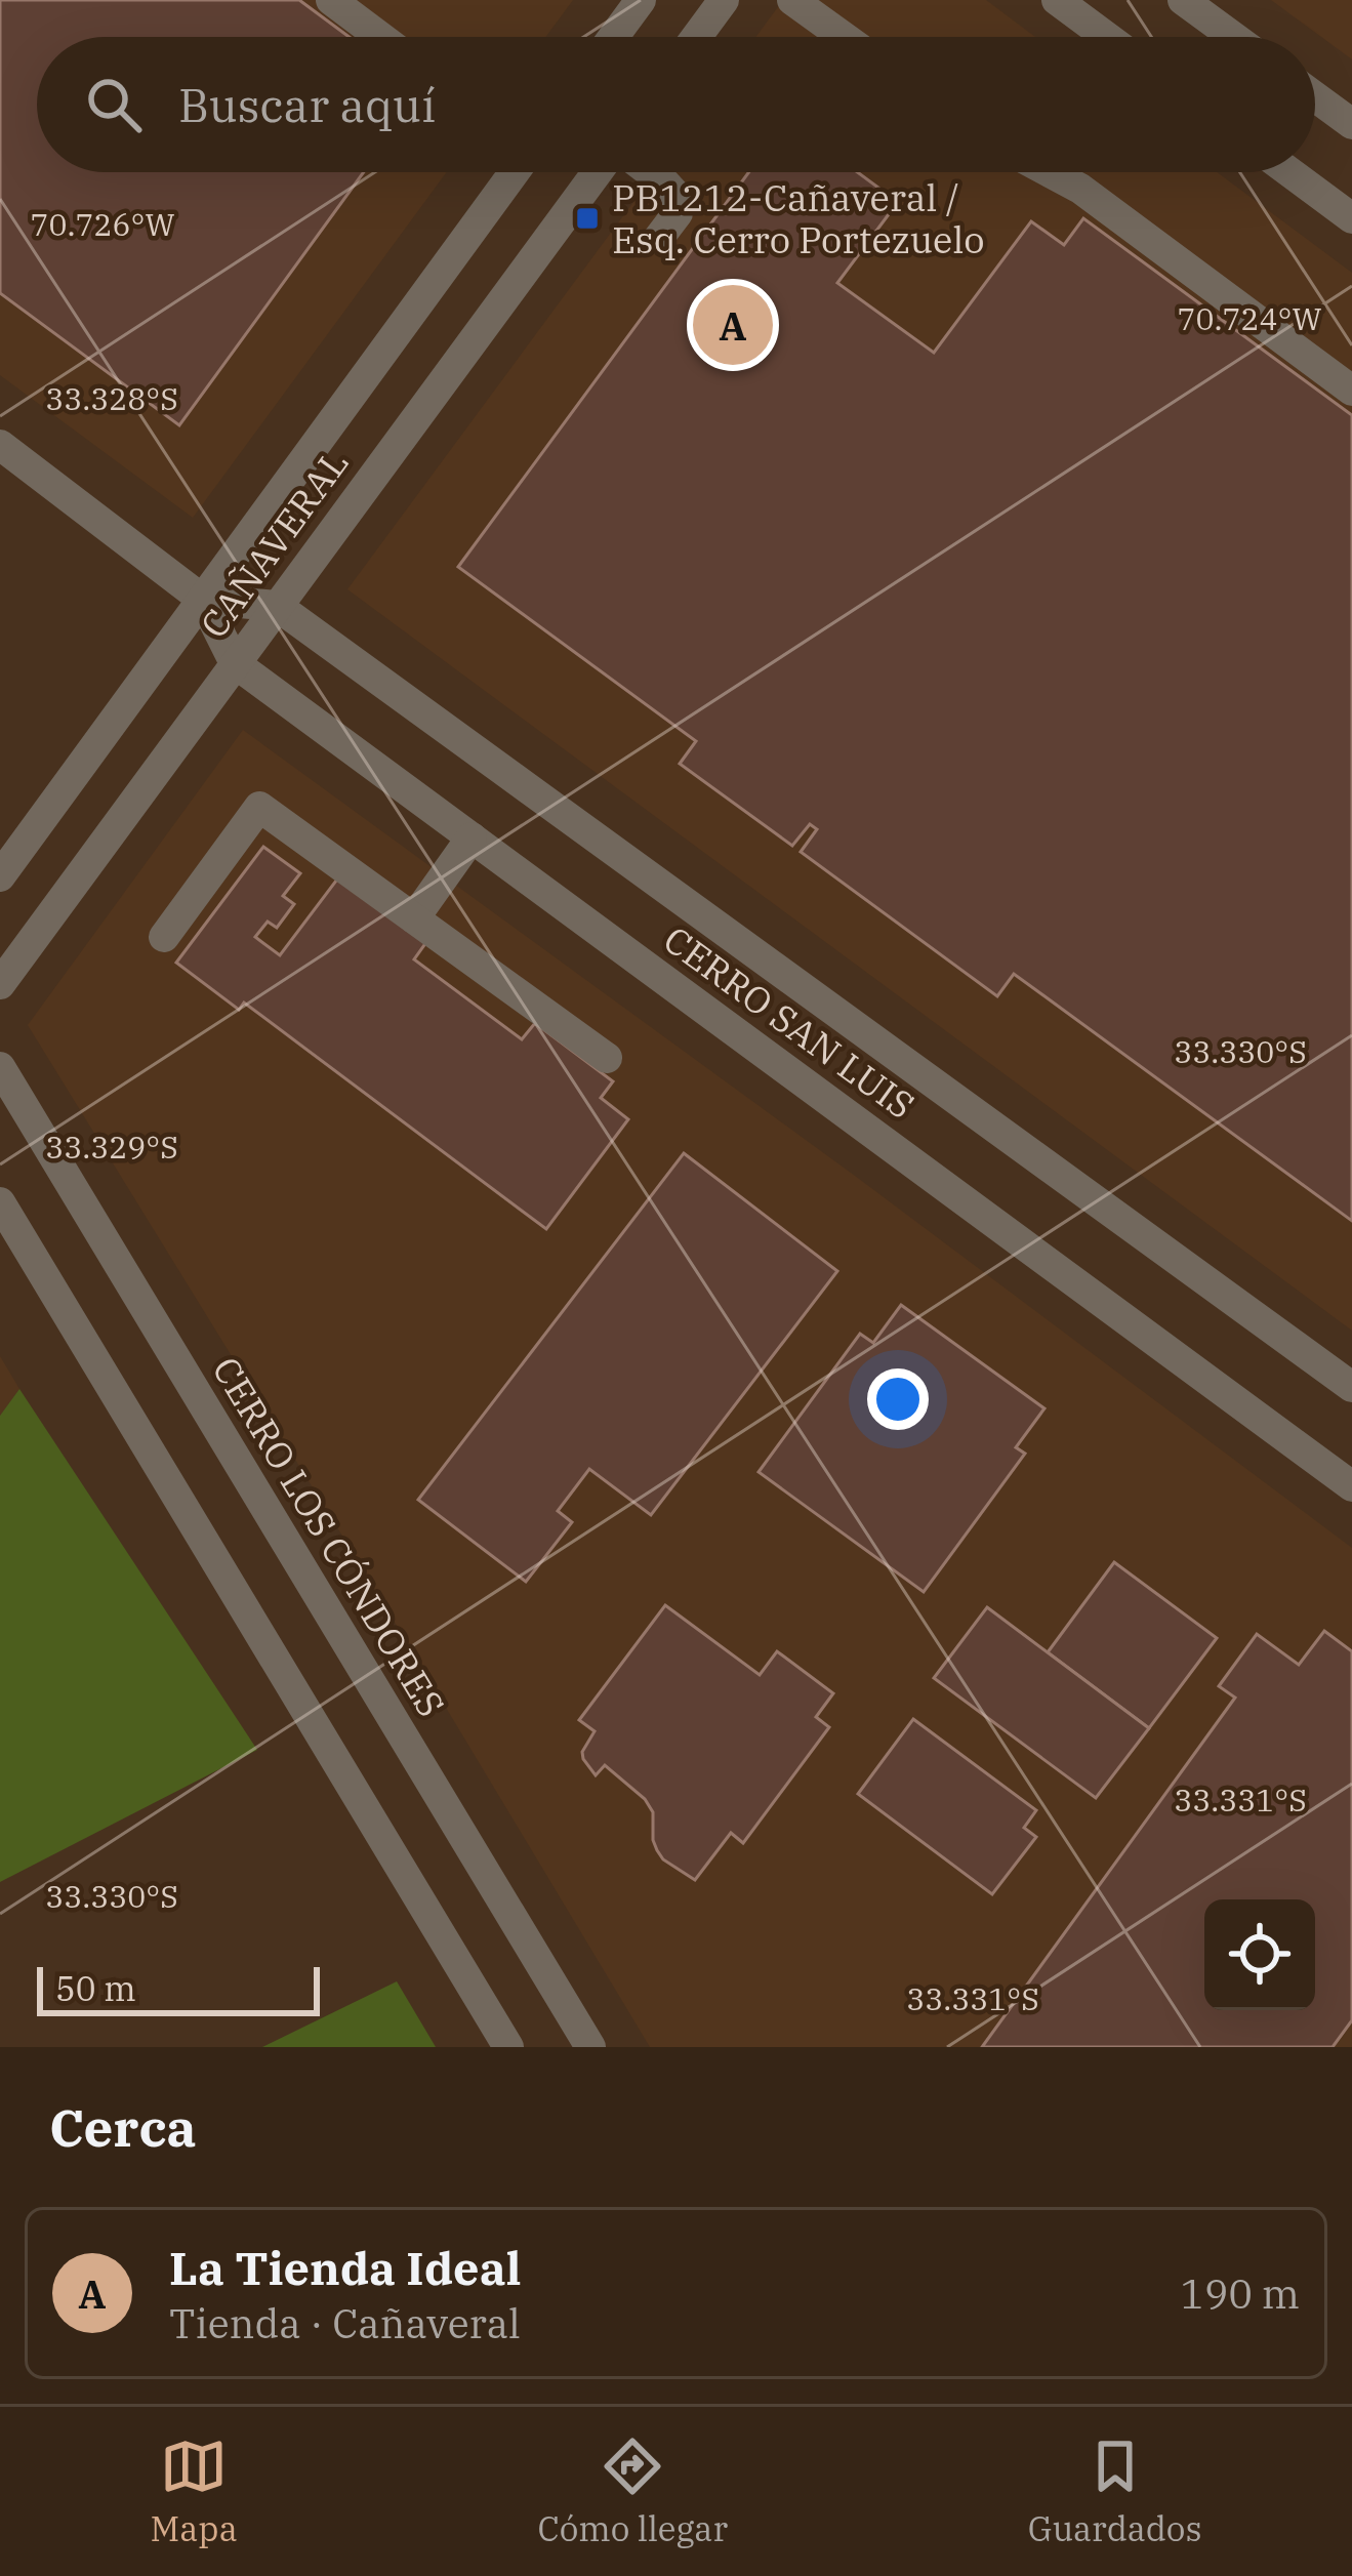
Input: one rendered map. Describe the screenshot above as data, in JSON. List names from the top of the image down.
{
  "streets": {
    "street": ["CAÑAVERAL", "CERRO SAN LUIS", "CERRO LOS CÓNDORES"]
  },
  "crossings": [
    ["CAÑAVERAL", "CERRO SAN LUIS"]
  ],
  "places": {
    "transit": ["PB1212-Cañaveral / Esq. Cerro Portezuelo"]
  },
  "scale_bar": "50 m",
  "page": {
    "search": "Buscar aquí",
    "pins": "A",
    "scale": "50 m",
    "heading": "Cerca",
    "list": [
      {
        "mark": "A",
        "name": "La Tienda Ideal",
        "note": "Tienda · Cañaveral",
        "value": "190 m"
      }
    ],
    "nav": ["Mapa", "Cómo llegar", "Guardados"]
  },
  "coordinates": [
    "70.726°W",
    "70.724°W",
    "33.328°S",
    "33.330°S",
    "33.329°S",
    "33.331°S"
  ]
}
